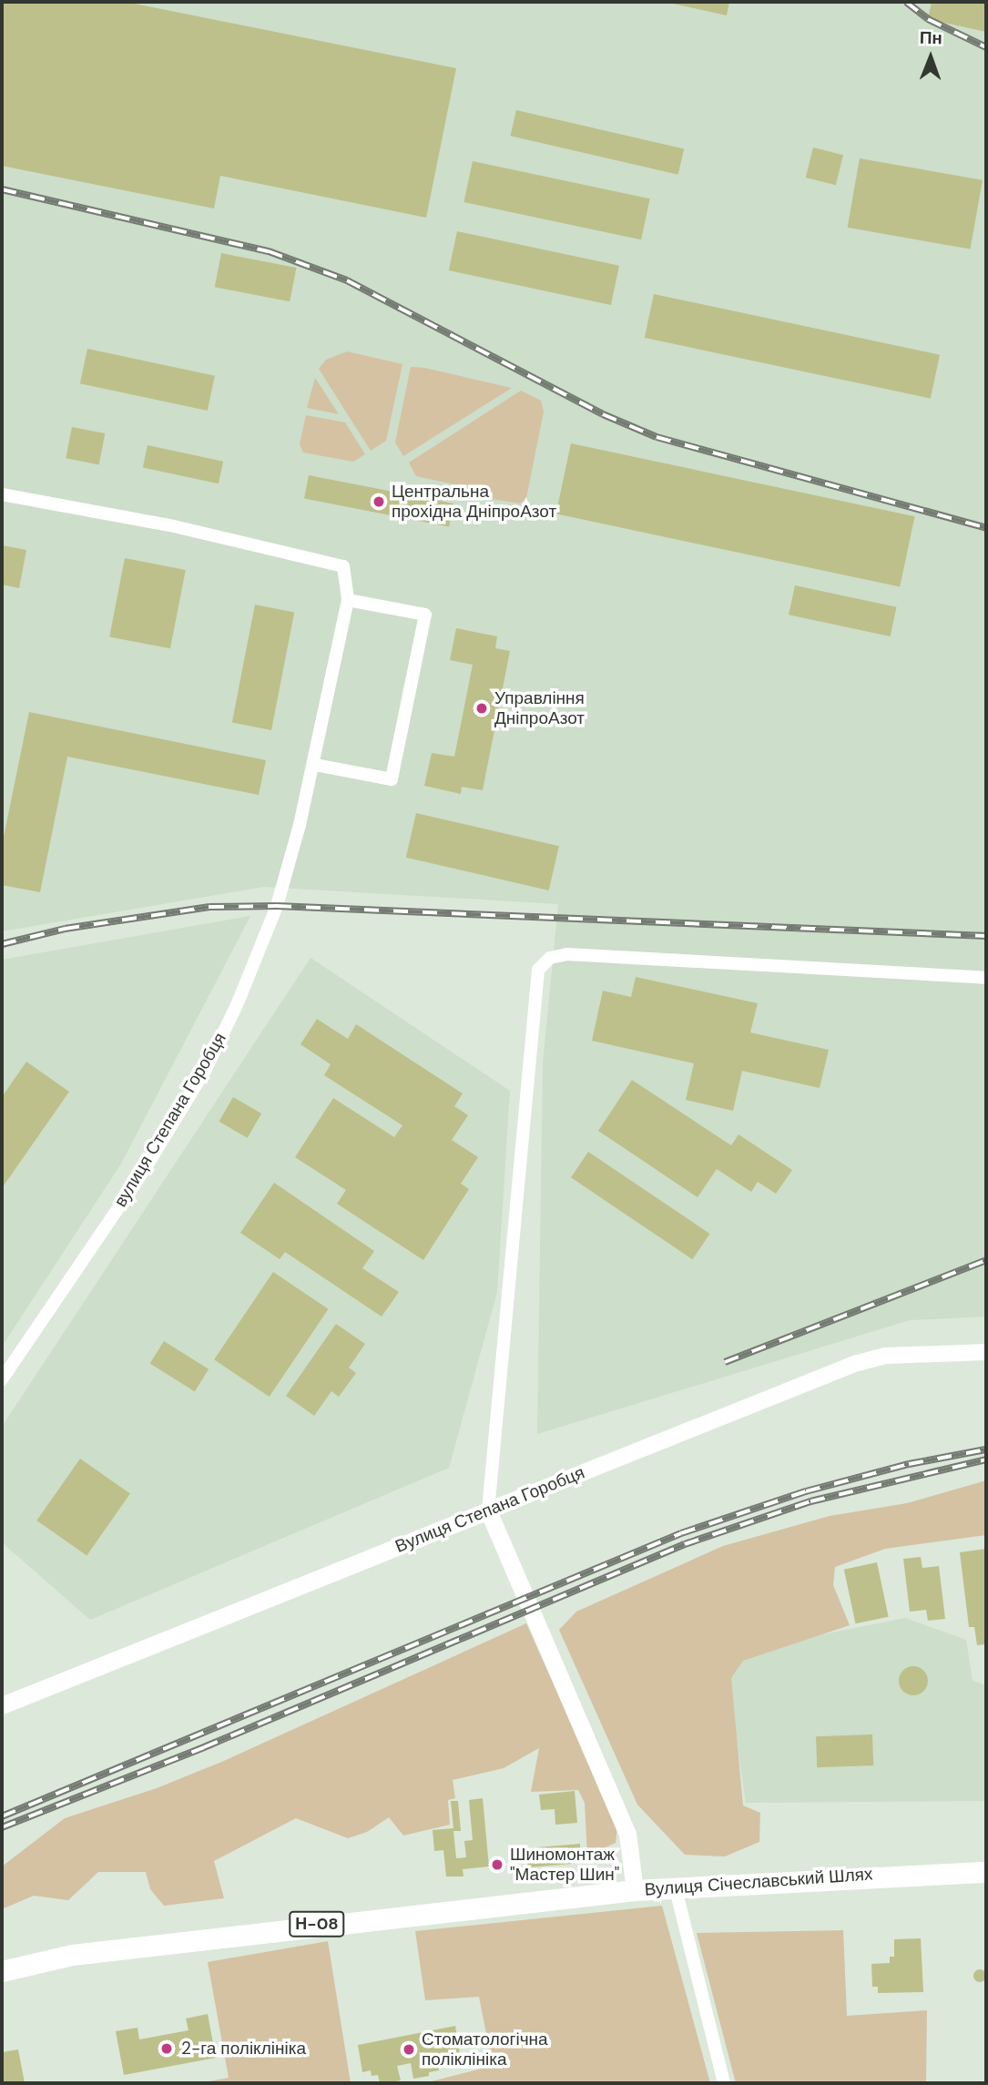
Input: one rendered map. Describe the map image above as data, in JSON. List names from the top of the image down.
{
  "streets": {
    "main road": ["Вулиця Степана Горобця", "Вулиця Січеславський Шлях", "Н-08"],
    "street": ["вулиця Степана Горобця"]
  },
  "places": [
    "Центральна прохідна ДніпроАзот",
    "Управління ДніпроАзот",
    "Шиномонтаж \"Мастер Шин\"",
    "2-га поліклініка",
    "Стоматологічна поліклініка"
  ],
  "north": "top"
}
